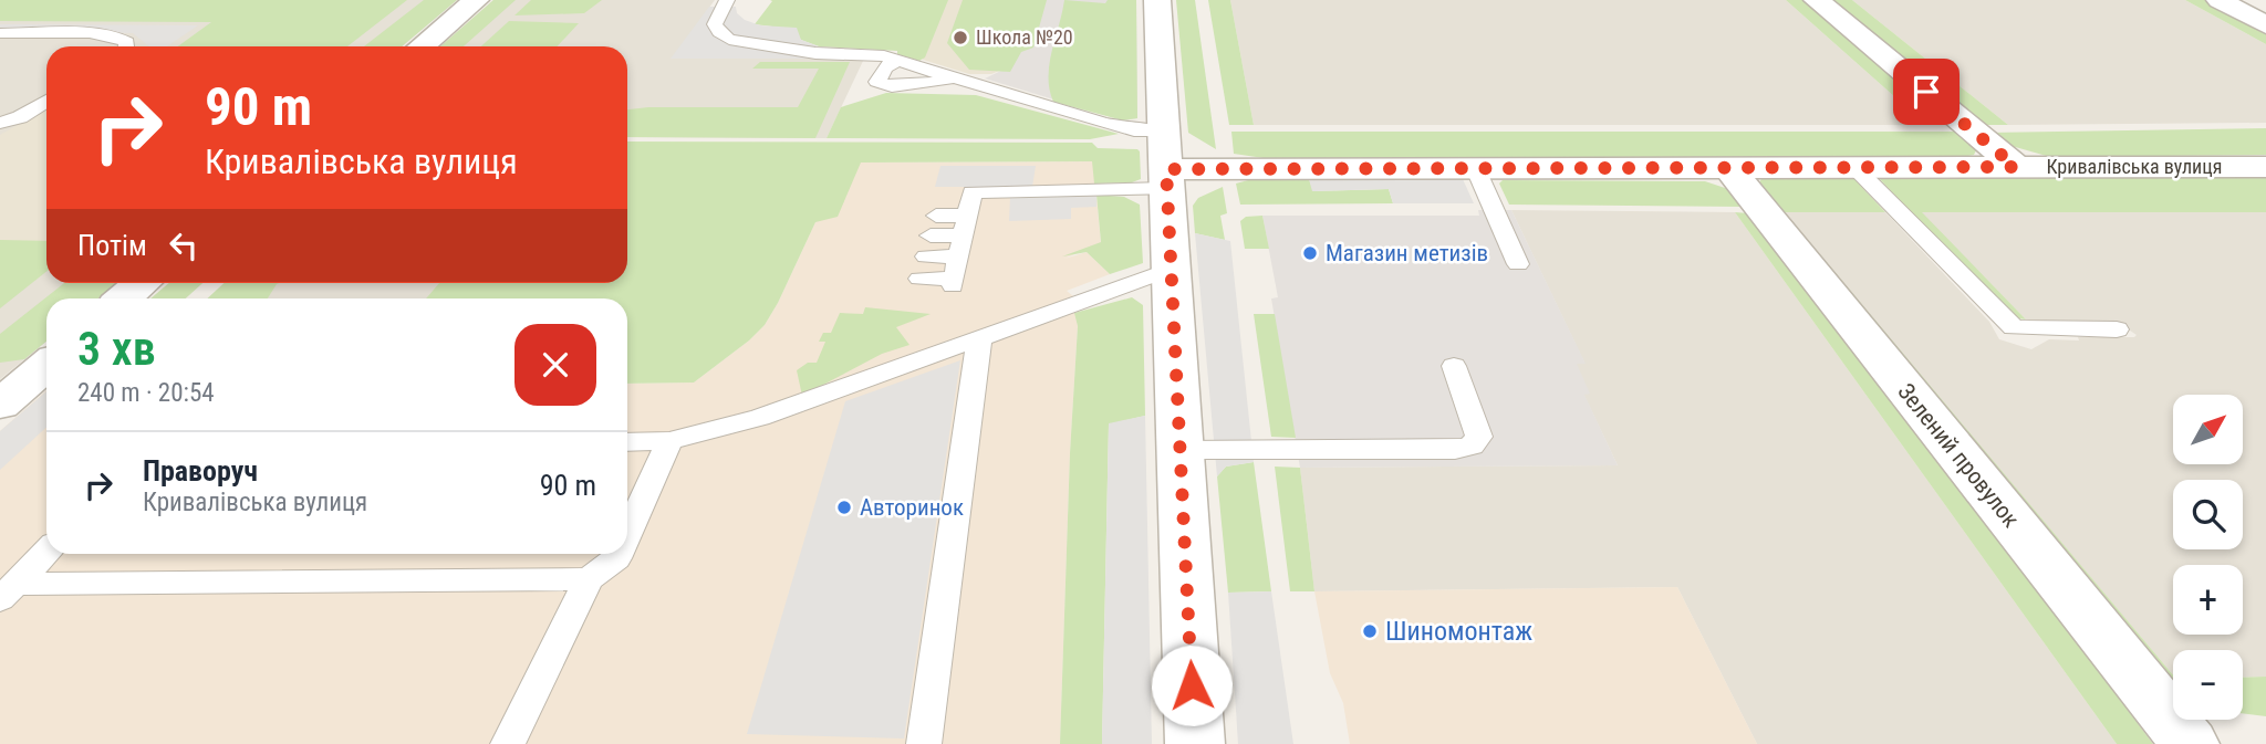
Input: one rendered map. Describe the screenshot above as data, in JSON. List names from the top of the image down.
{
  "streets": {
    "street": ["Кривалівська вулиця", "Зелений провулок"]
  },
  "crossings": [
    ["Кривалівська вулиця", "Зелений провулок"]
  ],
  "places": [
    "Школа №20",
    "Магазин метизів",
    "Авторинок",
    "Шиномонтаж"
  ],
  "north": "top right",
  "page": {
    "turn": ["90 m", "Кривалівська вулиця"],
    "then": "Потім",
    "heading": ["3 хв", "240 m · 20:54"],
    "map_buttons": ["+", "−"],
    "list": [
      {
        "name": "Праворуч",
        "note": "Кривалівська вулиця",
        "value": "90 m"
      }
    ]
  }
}
